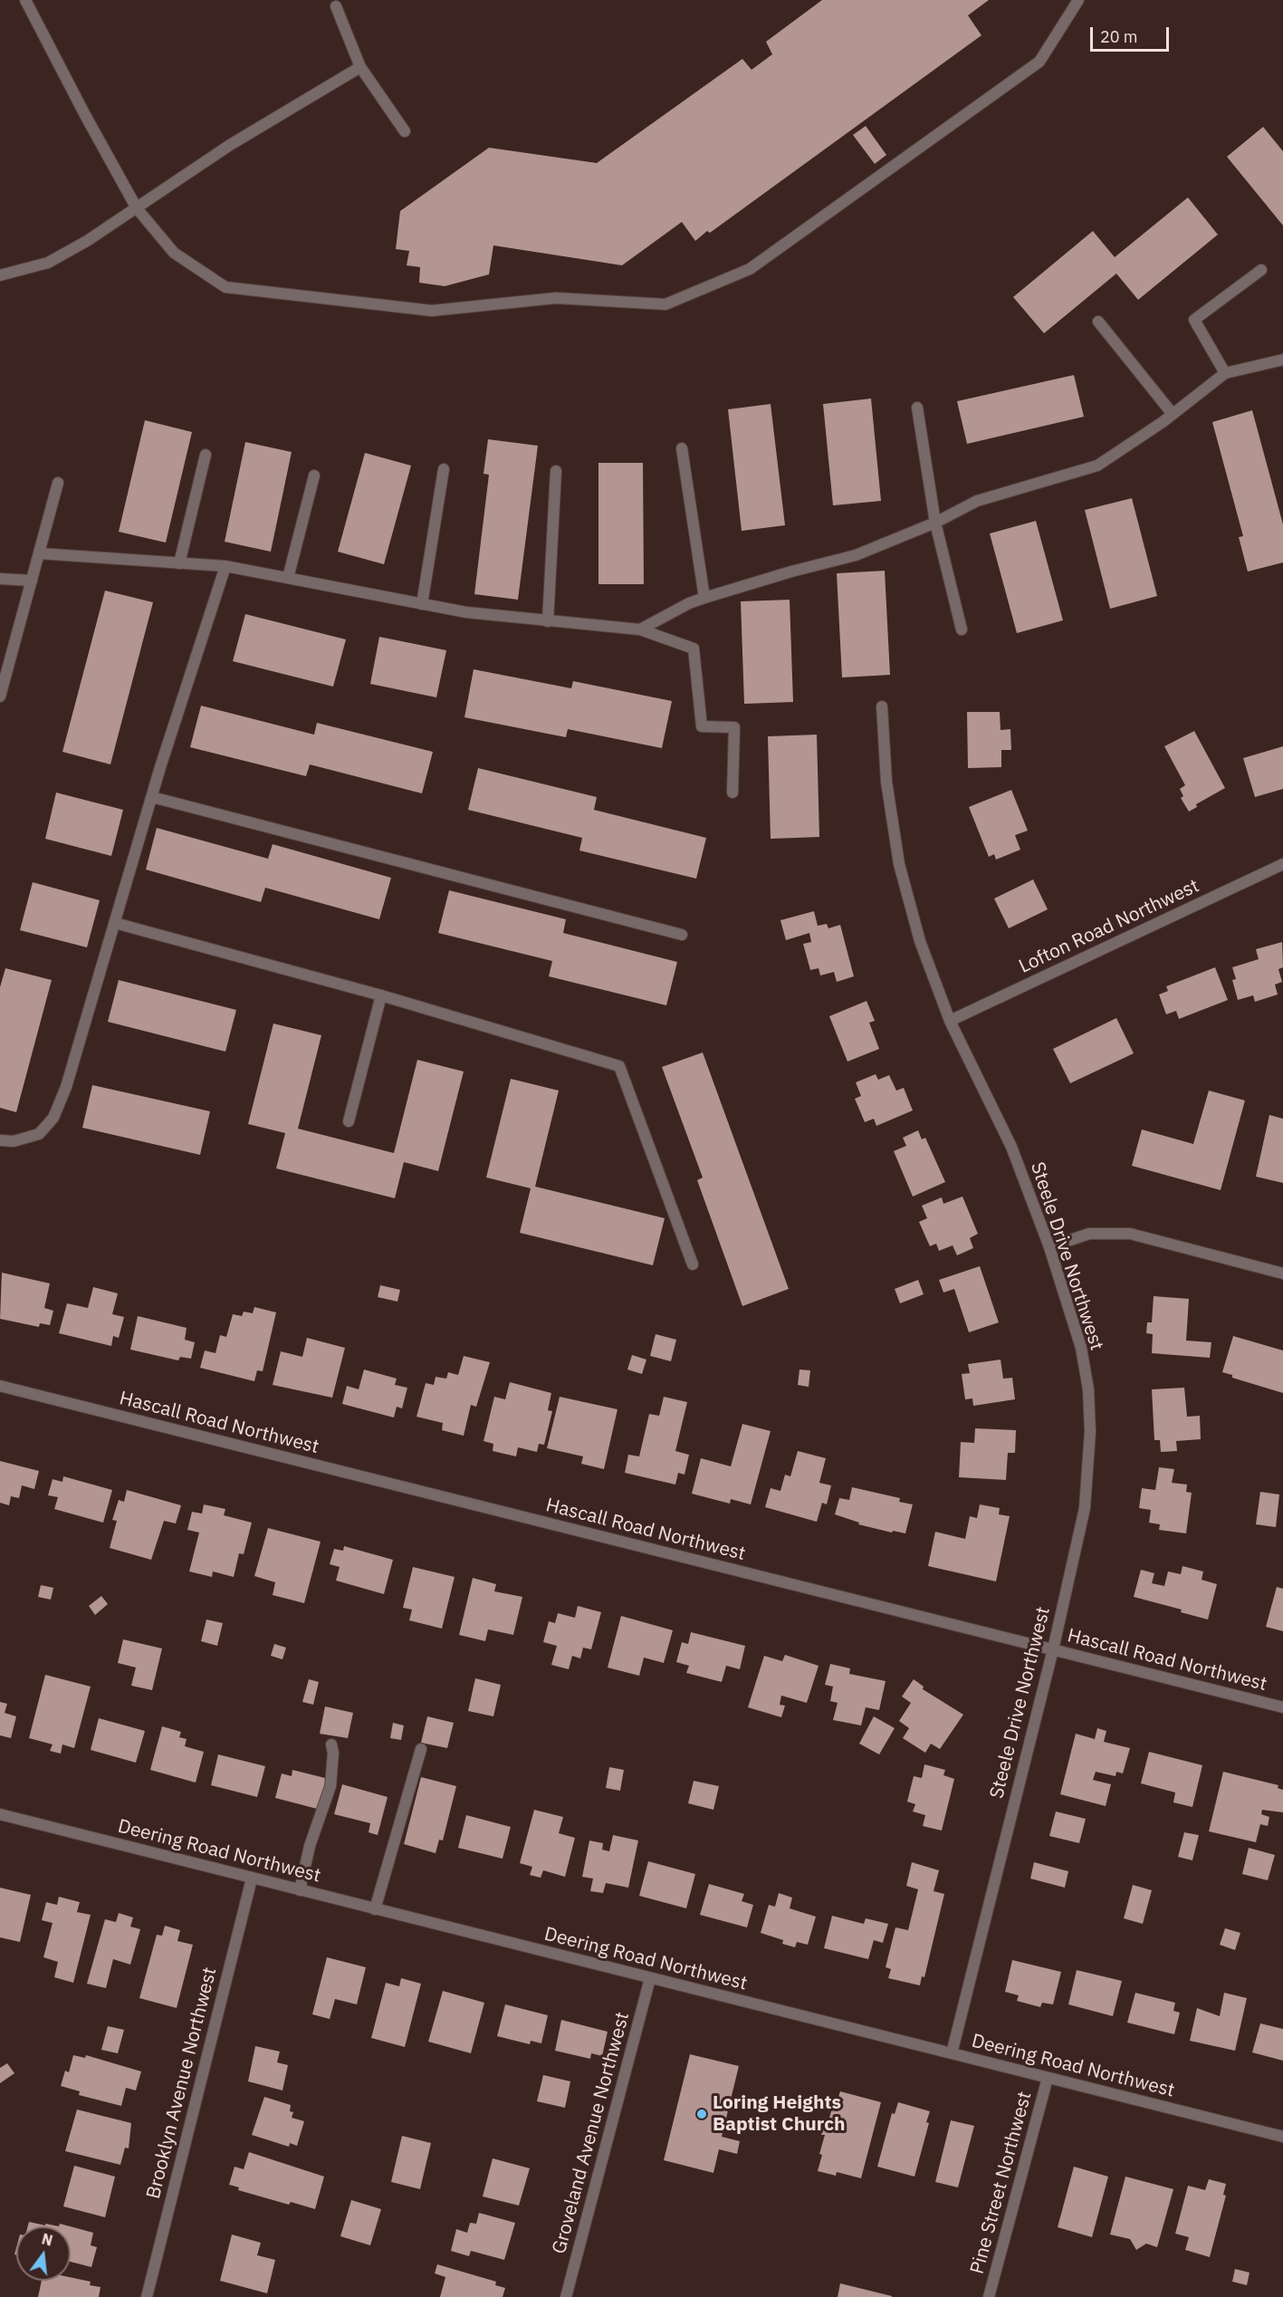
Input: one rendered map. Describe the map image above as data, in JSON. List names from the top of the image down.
{
  "streets": {
    "street": [
      "Lofton Road Northwest",
      "Steele Drive Northwest",
      "Hascall Road Northwest",
      "Deering Road Northwest",
      "Brooklyn Avenue Northwest",
      "Groveland Avenue Northwest",
      "Pine Street Northwest"
    ]
  },
  "crossings": [
    ["Lofton Road Northwest", "Steele Drive Northwest"],
    ["Steele Drive Northwest", "Hascall Road Northwest"],
    ["Steele Drive Northwest", "Deering Road Northwest"],
    ["Deering Road Northwest", "Brooklyn Avenue Northwest"],
    ["Deering Road Northwest", "Groveland Avenue Northwest"],
    ["Deering Road Northwest", "Pine Street Northwest"]
  ],
  "places": ["Loring Heights Baptist Church"],
  "scale_bar": "20 m",
  "north": "top"
}
